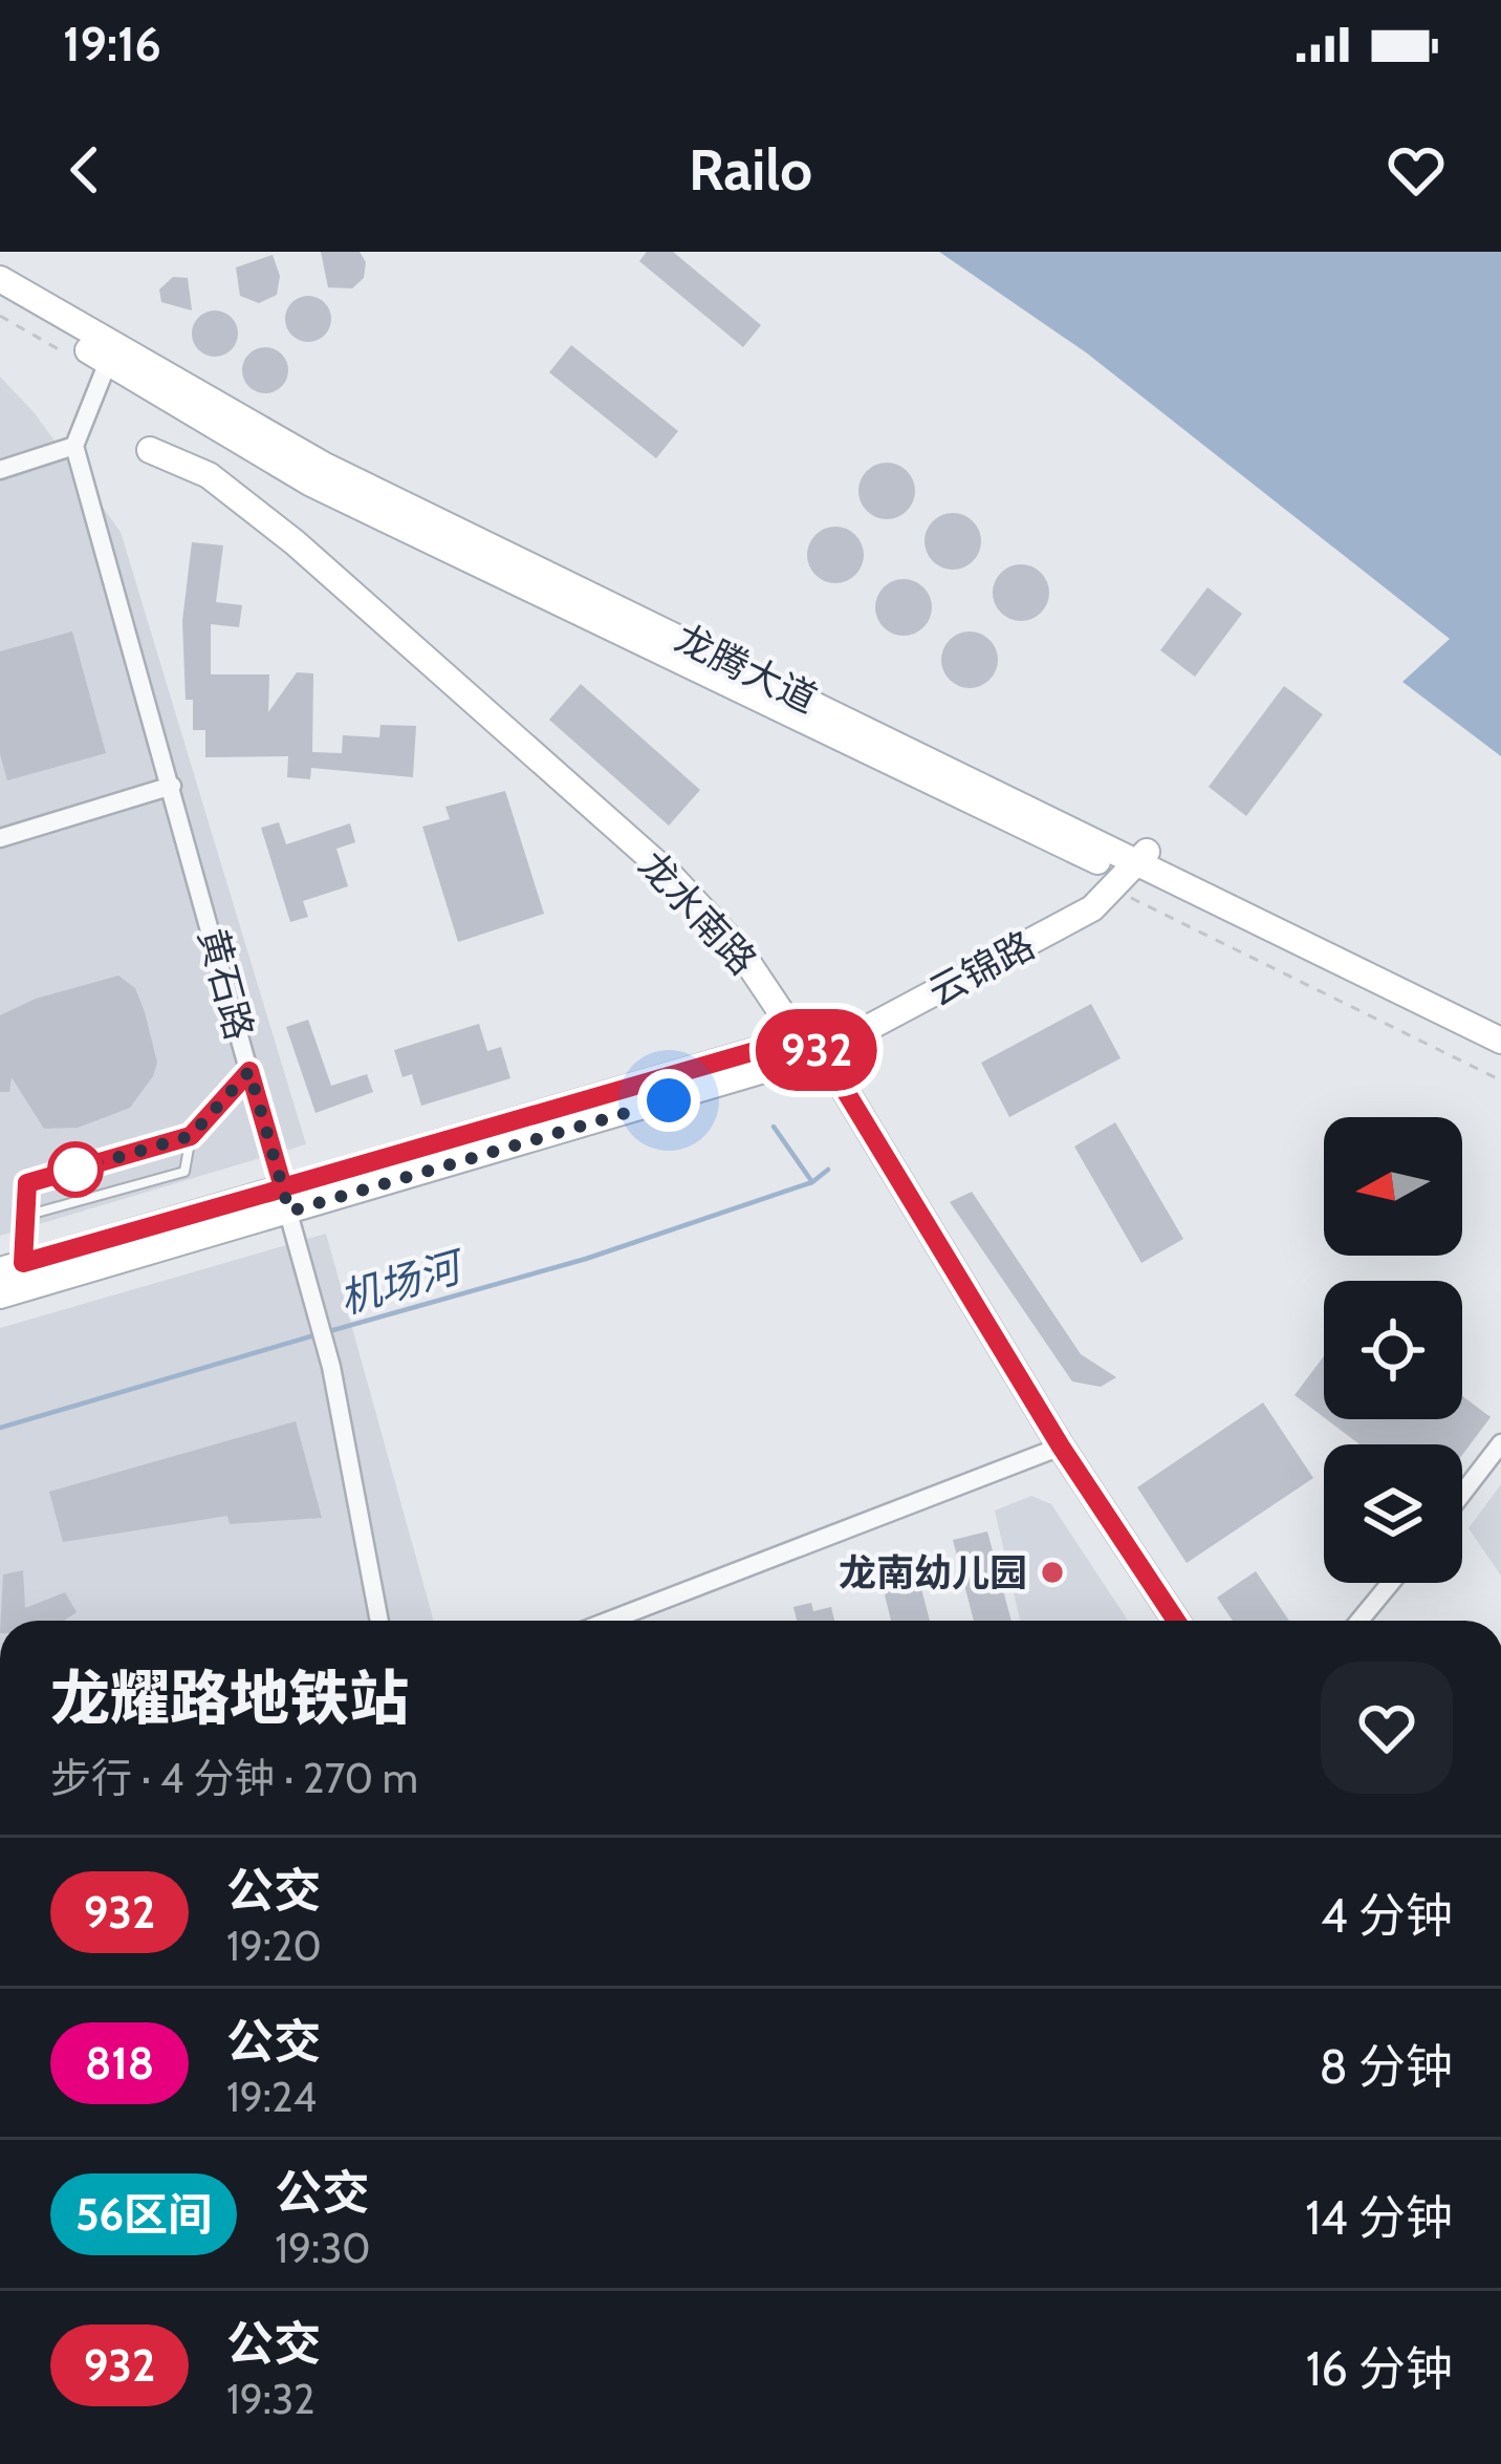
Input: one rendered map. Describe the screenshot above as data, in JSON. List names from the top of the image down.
{
  "streets": {
    "main road": ["龙腾大道", "龙水南路", "云锦路"],
    "street": ["黄石路"]
  },
  "crossings": [
    ["龙腾大道", "云锦路"],
    ["龙水南路", "云锦路"],
    ["云锦路", "黄石路"]
  ],
  "water": ["机场河"],
  "places": ["龙南幼儿园"],
  "lines": ["bus line 932"],
  "north": "left",
  "page": {
    "status": "19:16",
    "header": "Railo",
    "on_map": "932",
    "heading": ["龙耀路地铁站", "步行 · 4 分钟 · 270 m"],
    "list": [
      {
        "mark": "932",
        "name": "公交",
        "note": "19:20",
        "value": "4 分钟"
      },
      {
        "mark": "818",
        "name": "公交",
        "note": "19:24",
        "value": "8 分钟"
      },
      {
        "mark": "56区间",
        "name": "公交",
        "note": "19:30",
        "value": "14 分钟"
      },
      {
        "mark": "932",
        "name": "公交",
        "note": "19:32",
        "value": "16 分钟"
      }
    ]
  }
}
